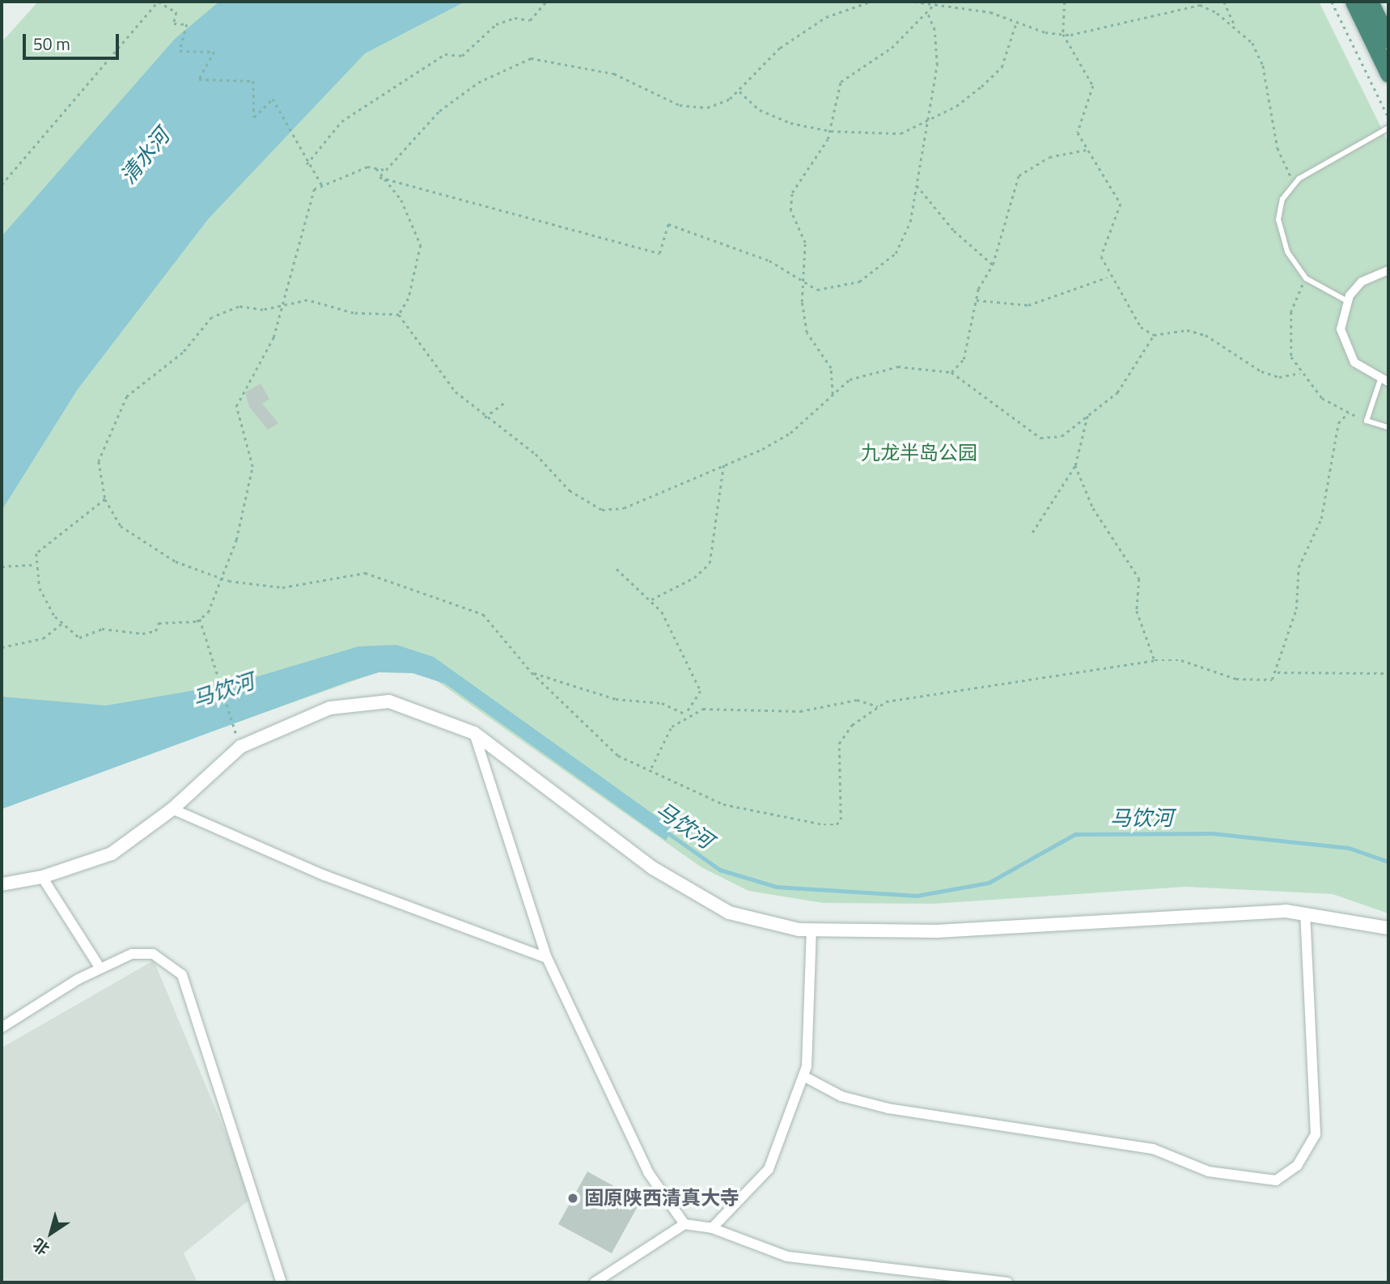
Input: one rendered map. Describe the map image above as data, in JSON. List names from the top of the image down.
{
  "water": ["清水河", "马饮河"],
  "parks": ["九龙半岛公园"],
  "places": ["固原陕西清真大寺"],
  "scale_bar": "50 m",
  "north": "bottom left"
}
